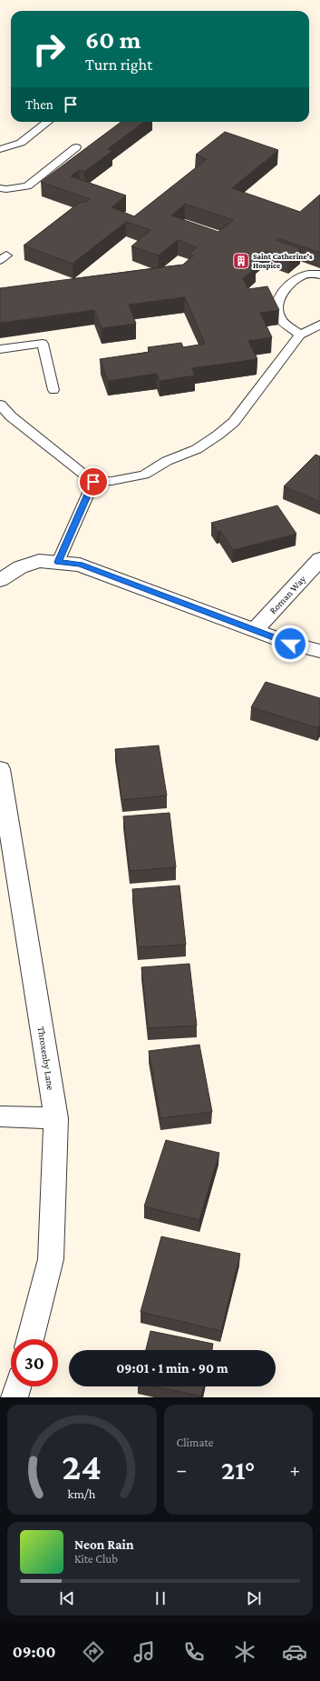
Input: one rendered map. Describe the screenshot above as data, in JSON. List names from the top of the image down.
{
  "streets": {
    "street": ["Roman Way", "Throxenby Lane"]
  },
  "places": {
    "building": ["Saint Catherine's Hospice"]
  },
  "page": {
    "turn": ["60 m", "Turn right"],
    "then": "Then",
    "limit": "30",
    "trip": "09:01 · 1 min · 90 m",
    "tile": "Climate",
    "heat": ["−", "21°", "+"],
    "song": ["Neon Rain", "Kite Club"],
    "tabs": "09:00",
    "gauge": ["24", "km/h"]
  }
}
